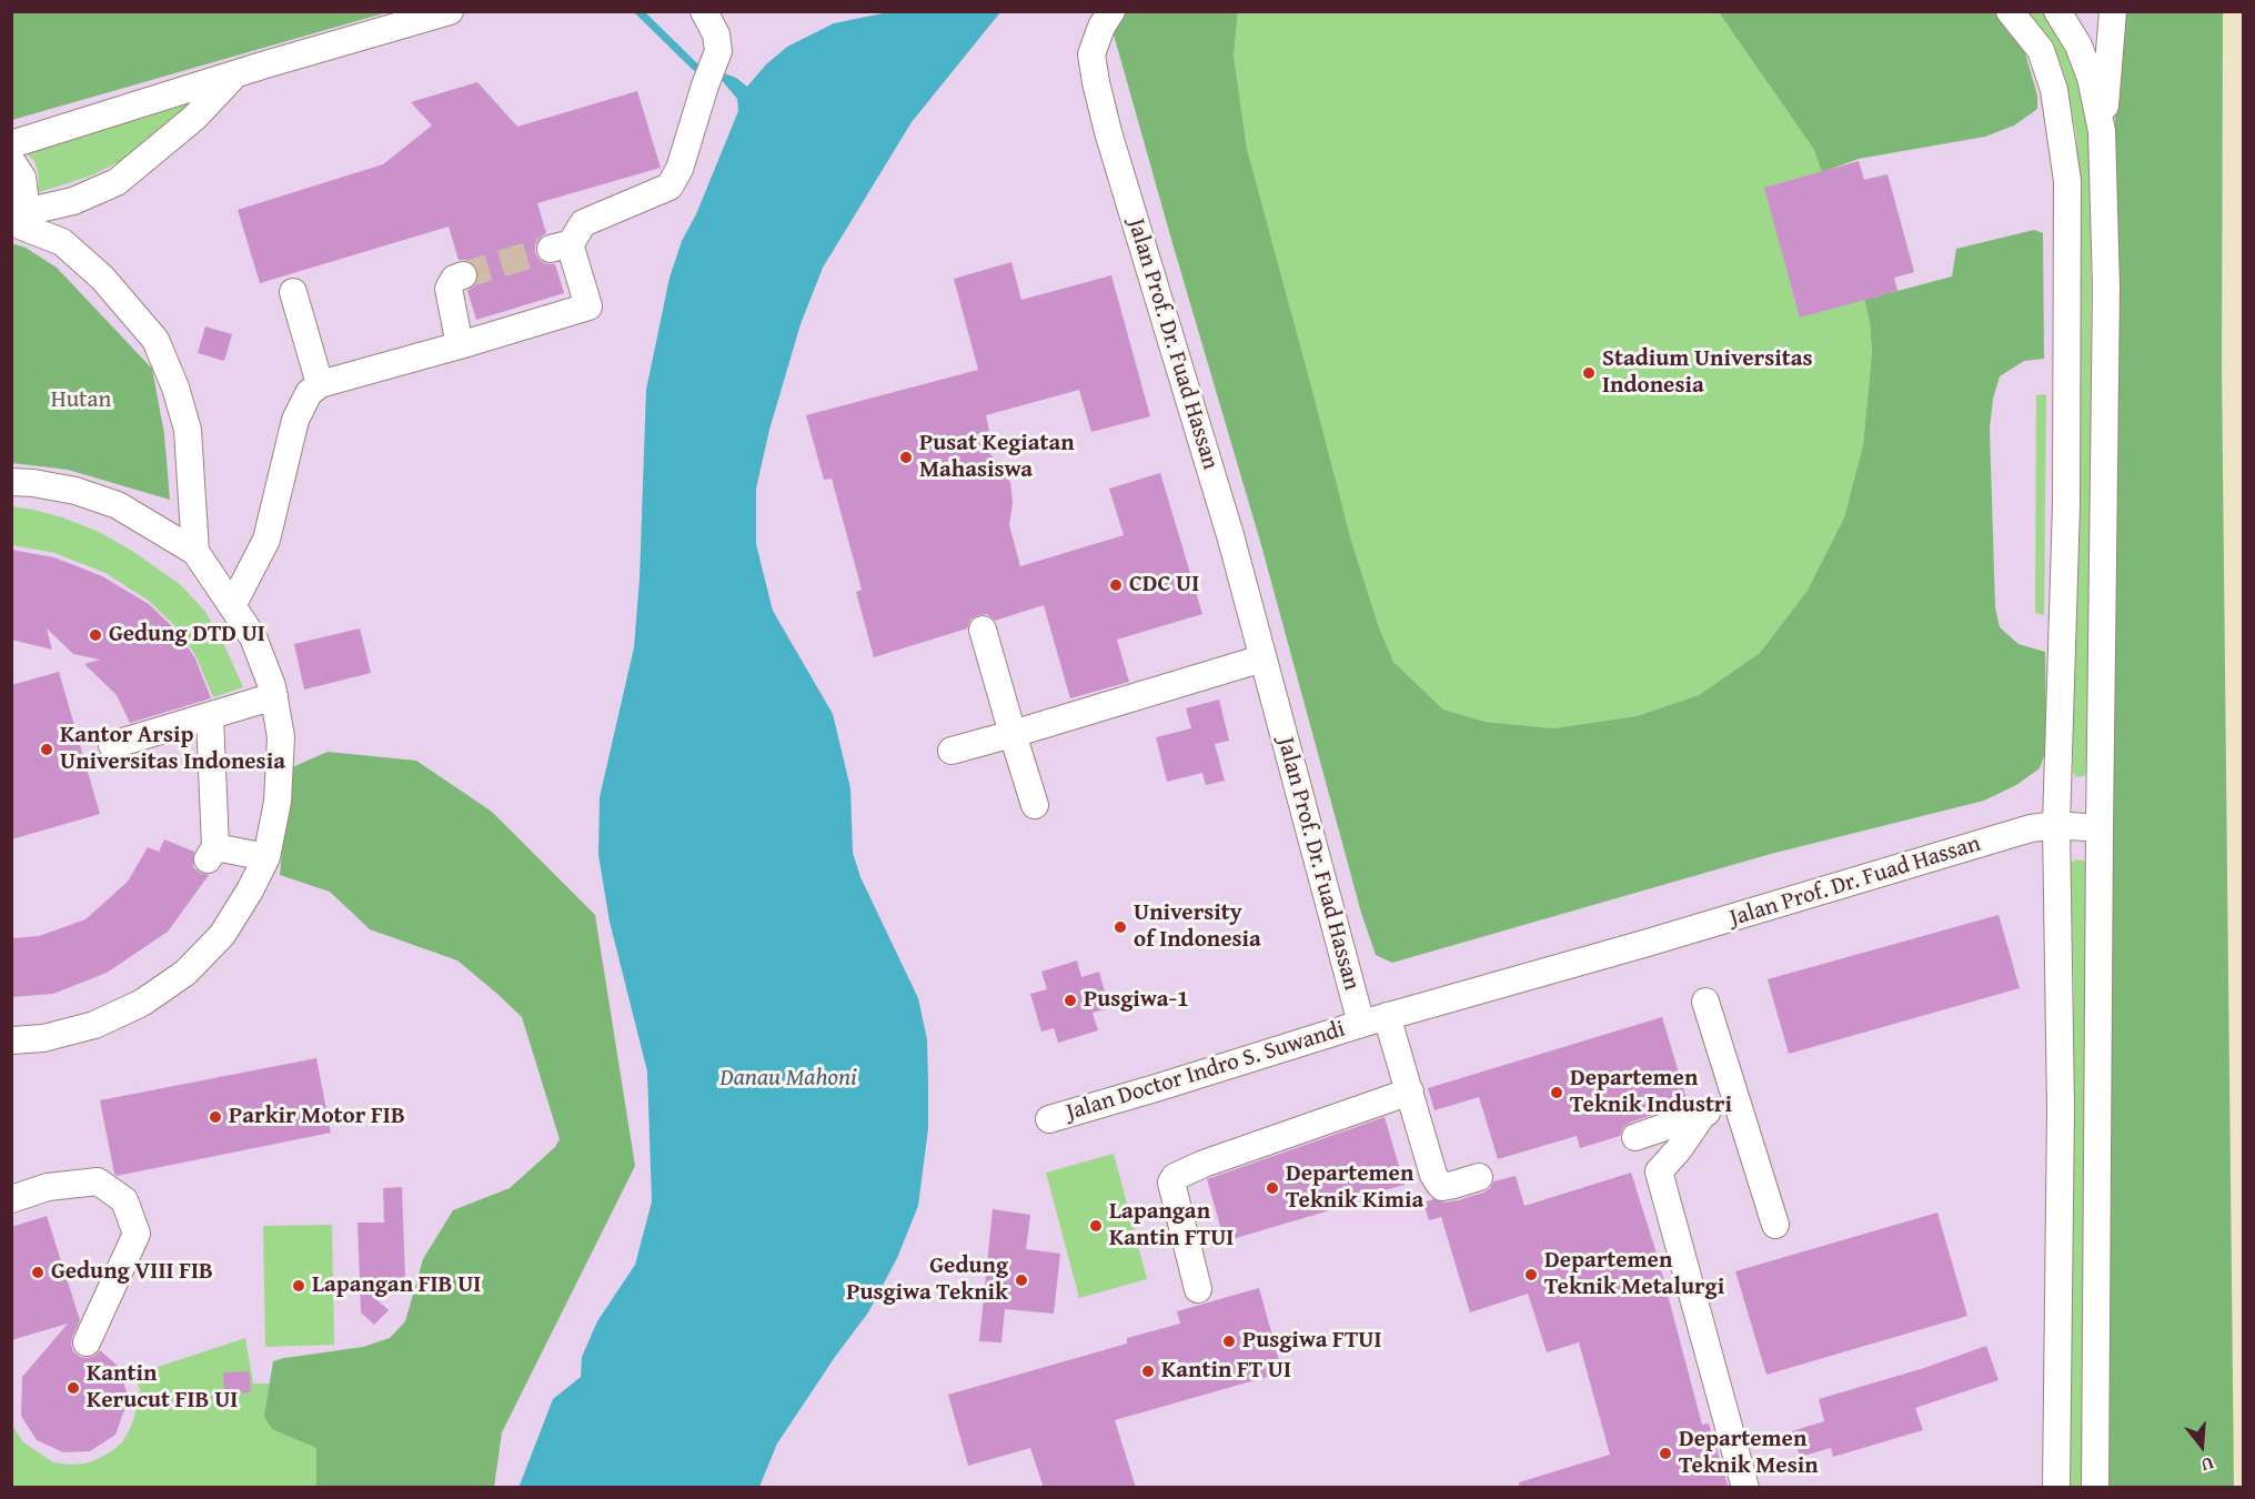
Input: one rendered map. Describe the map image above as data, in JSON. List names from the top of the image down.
{
  "streets": {
    "street": ["Jalan Prof. Dr. Fuad Hassan", "Jalan Doctor Indro S. Suwandi"]
  },
  "crossings": [
    ["Jalan Prof. Dr. Fuad Hassan", "Jalan Doctor Indro S. Suwandi"]
  ],
  "water": ["Danau Mahoni"],
  "parks": ["Hutan"],
  "places": [
    "Stadium Universitas Indonesia",
    "Pusat Kegiatan Mahasiswa",
    "CDC UI",
    "Gedung DTD UI",
    "Kantor Arsip Universitas Indonesia",
    "University of Indonesia",
    "Pusgiwa-1",
    "Departemen Teknik Industri",
    "Parkir Motor FIB",
    "Departemen Teknik Kimia",
    "Lapangan Kantin FTUI",
    "Gedung VIII FIB",
    "Departemen Teknik Metalurgi",
    "Gedung Pusgiwa Teknik",
    "Lapangan FIB UI",
    "Pusgiwa FTUI",
    "Kantin FT UI",
    "Kantin Kerucut FIB UI",
    "Departemen Teknik Mesin"
  ],
  "north": "bottom"
}
